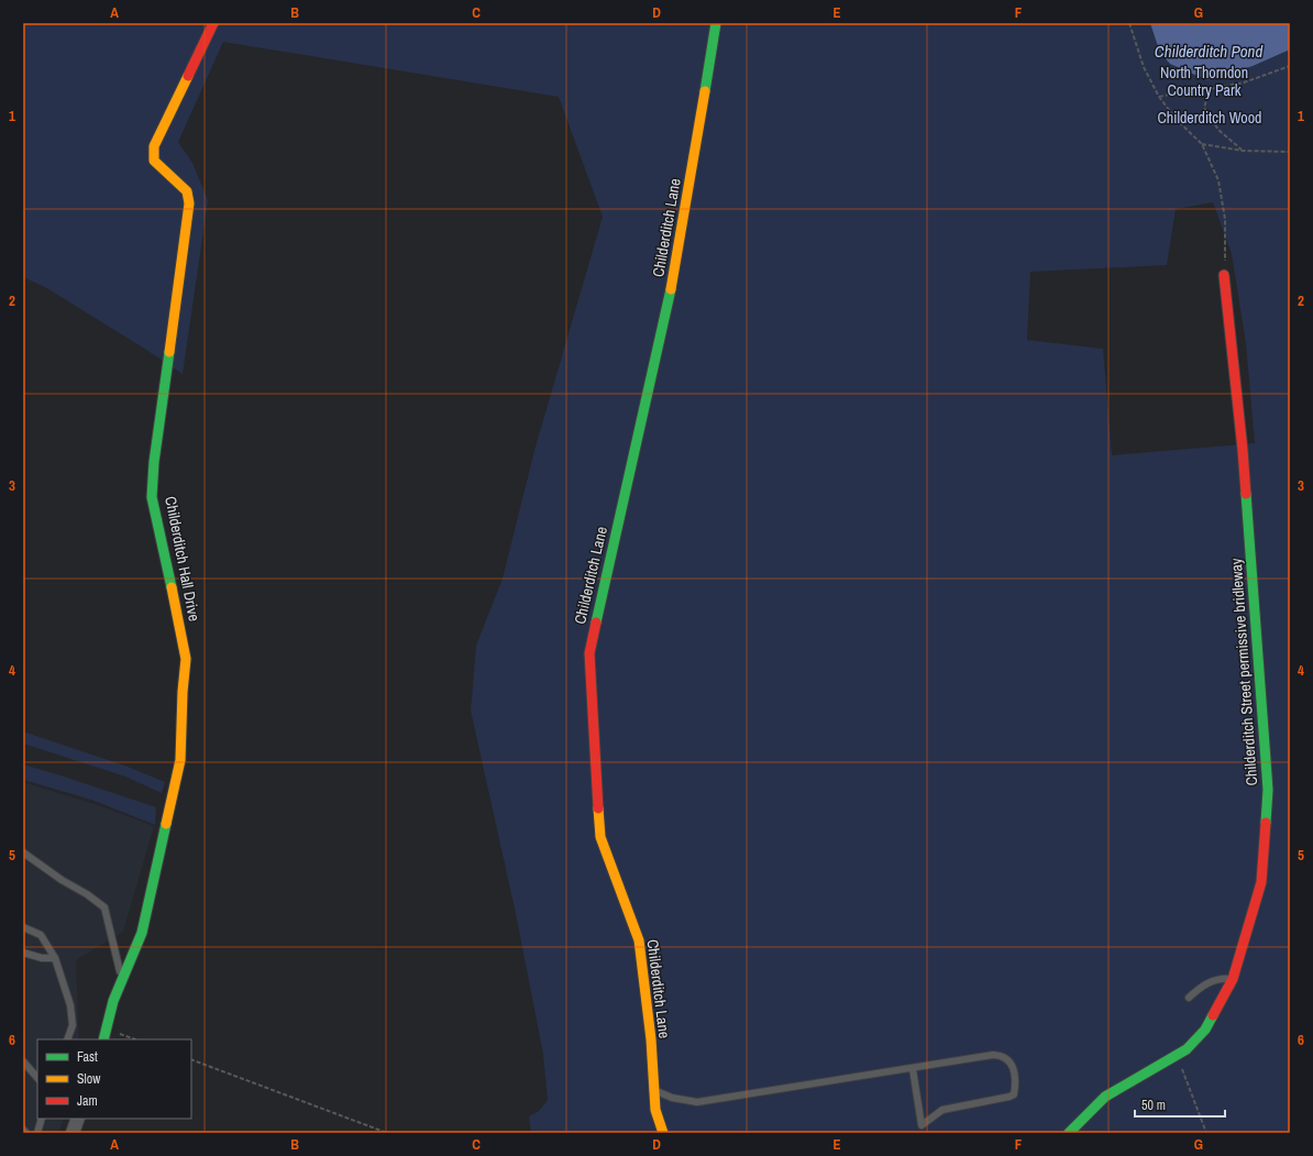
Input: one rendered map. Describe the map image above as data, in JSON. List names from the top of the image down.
{
  "streets": {
    "street": ["Childerditch Lane", "Childerditch Hall Drive", "Childerditch Street permissive bridleway"]
  },
  "water": ["Childerditch Pond"],
  "parks": ["North Thorndon Country Park", "Childerditch Wood"],
  "legend": ["Fast", "Slow", "Jam"],
  "scale_bar": "50 m",
  "grid": {
    "columns": [
      "A",
      "B",
      "C",
      "D",
      "E",
      "F",
      "G"
    ],
    "rows": [
      "1",
      "2",
      "3",
      "4",
      "5",
      "6"
    ]
  }
}
